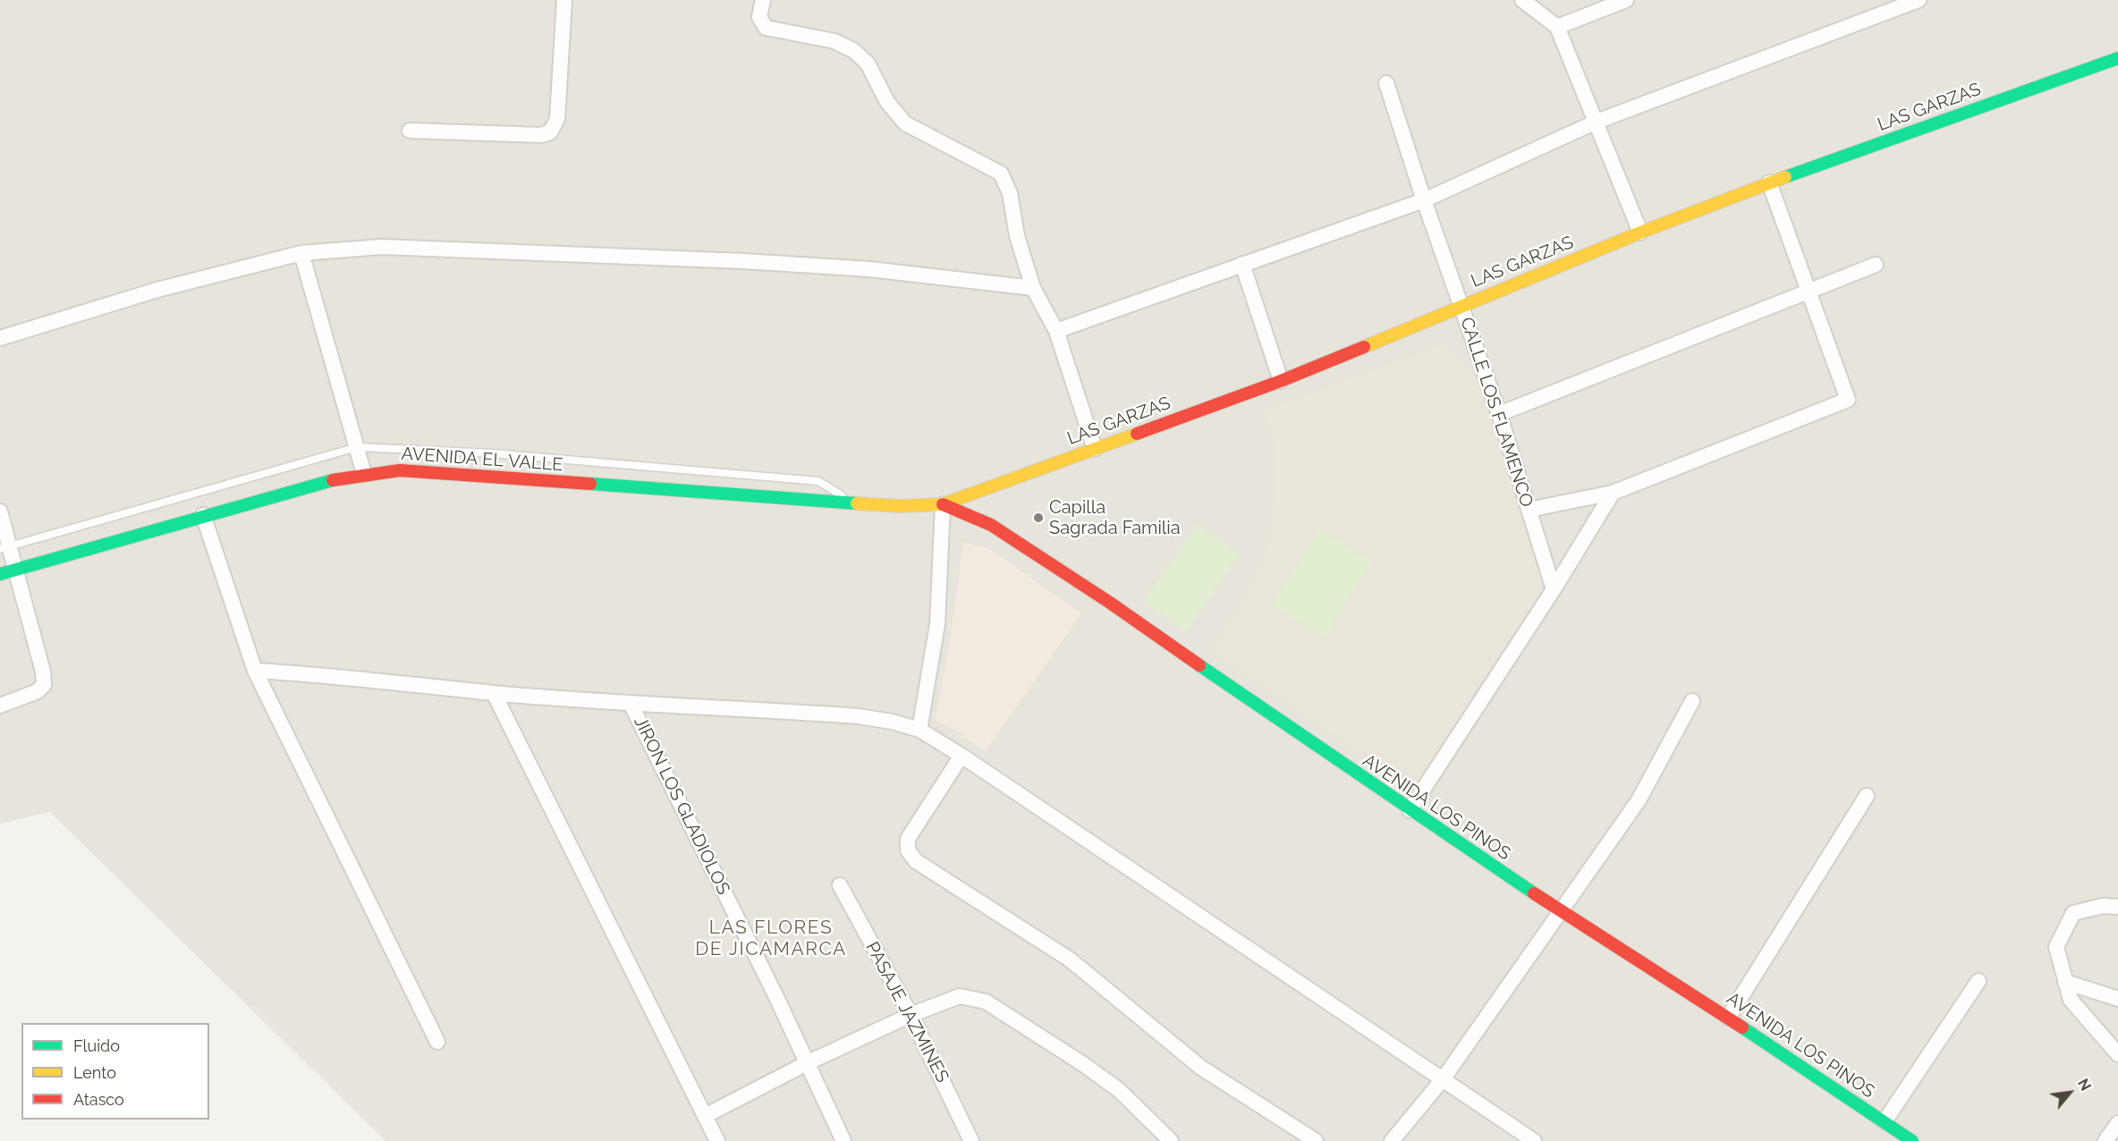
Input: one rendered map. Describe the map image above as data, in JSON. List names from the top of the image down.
{
  "streets": {
    "street": [
      "LAS GARZAS",
      "CALLE LOS FLAMENCO",
      "AVENIDA EL VALLE",
      "JIRON LOS GLADIOLOS",
      "AVENIDA LOS PINOS",
      "PASAJE JAZMINES"
    ]
  },
  "crossings": [
    ["LAS GARZAS", "CALLE LOS FLAMENCO"],
    ["LAS GARZAS", "AVENIDA EL VALLE"],
    ["LAS GARZAS", "AVENIDA LOS PINOS"],
    ["AVENIDA EL VALLE", "AVENIDA LOS PINOS"]
  ],
  "districts": ["LAS FLORES DE JICAMARCA"],
  "places": ["Capilla Sagrada Familia"],
  "legend": ["Fluido", "Lento", "Atasco"],
  "north": "top right"
}
